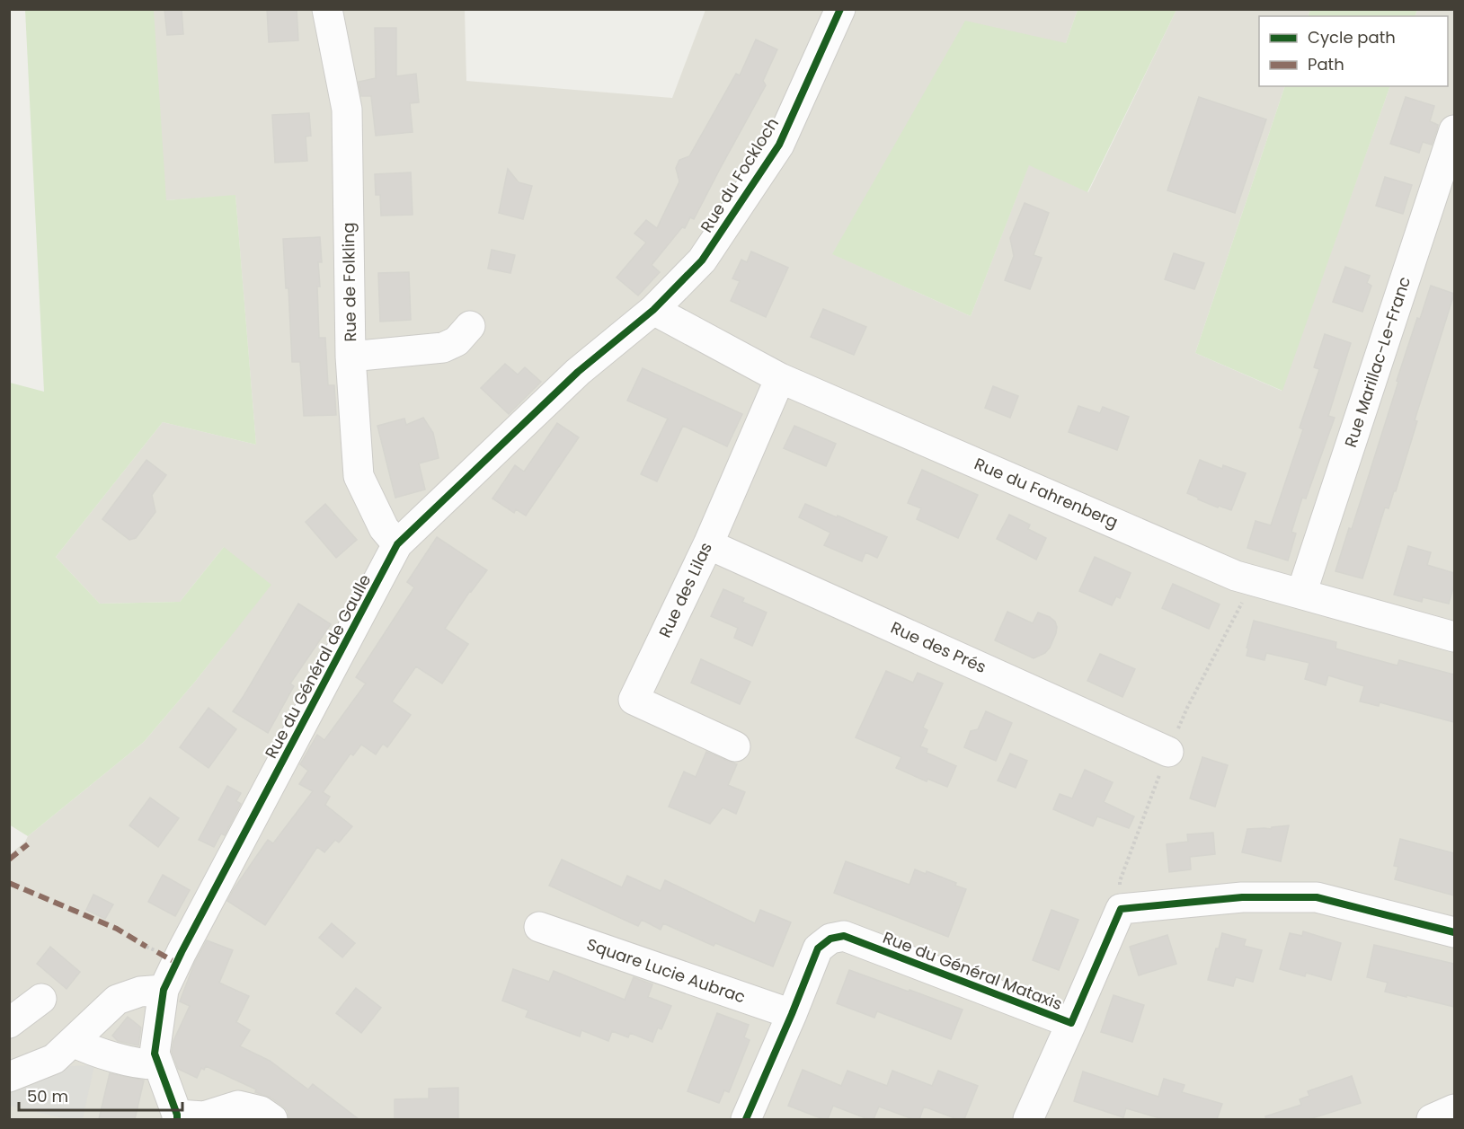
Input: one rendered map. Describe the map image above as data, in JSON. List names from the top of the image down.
{
  "streets": {
    "street": [
      "Rue du Fockloch",
      "Rue de Folkling",
      "Rue Marillac-Le-Franc",
      "Rue du Fahrenberg",
      "Rue des Lilas",
      "Rue des Prés",
      "Rue du Général de Gaulle",
      "Square Lucie Aubrac",
      "Rue du Général Mataxis"
    ]
  },
  "crossings": [
    ["Rue du Fockloch", "Rue du Fahrenberg"],
    ["Rue du Fockloch", "Rue du Général de Gaulle"],
    ["Rue de Folkling", "Rue du Général de Gaulle"],
    ["Rue Marillac-Le-Franc", "Rue du Fahrenberg"],
    ["Rue du Fahrenberg", "Rue des Lilas"],
    ["Rue du Fahrenberg", "Rue du Général de Gaulle"],
    ["Rue des Lilas", "Rue des Prés"],
    ["Square Lucie Aubrac", "Rue du Général Mataxis"]
  ],
  "legend": ["Cycle path", "Path"],
  "scale_bar": "50 m"
}
